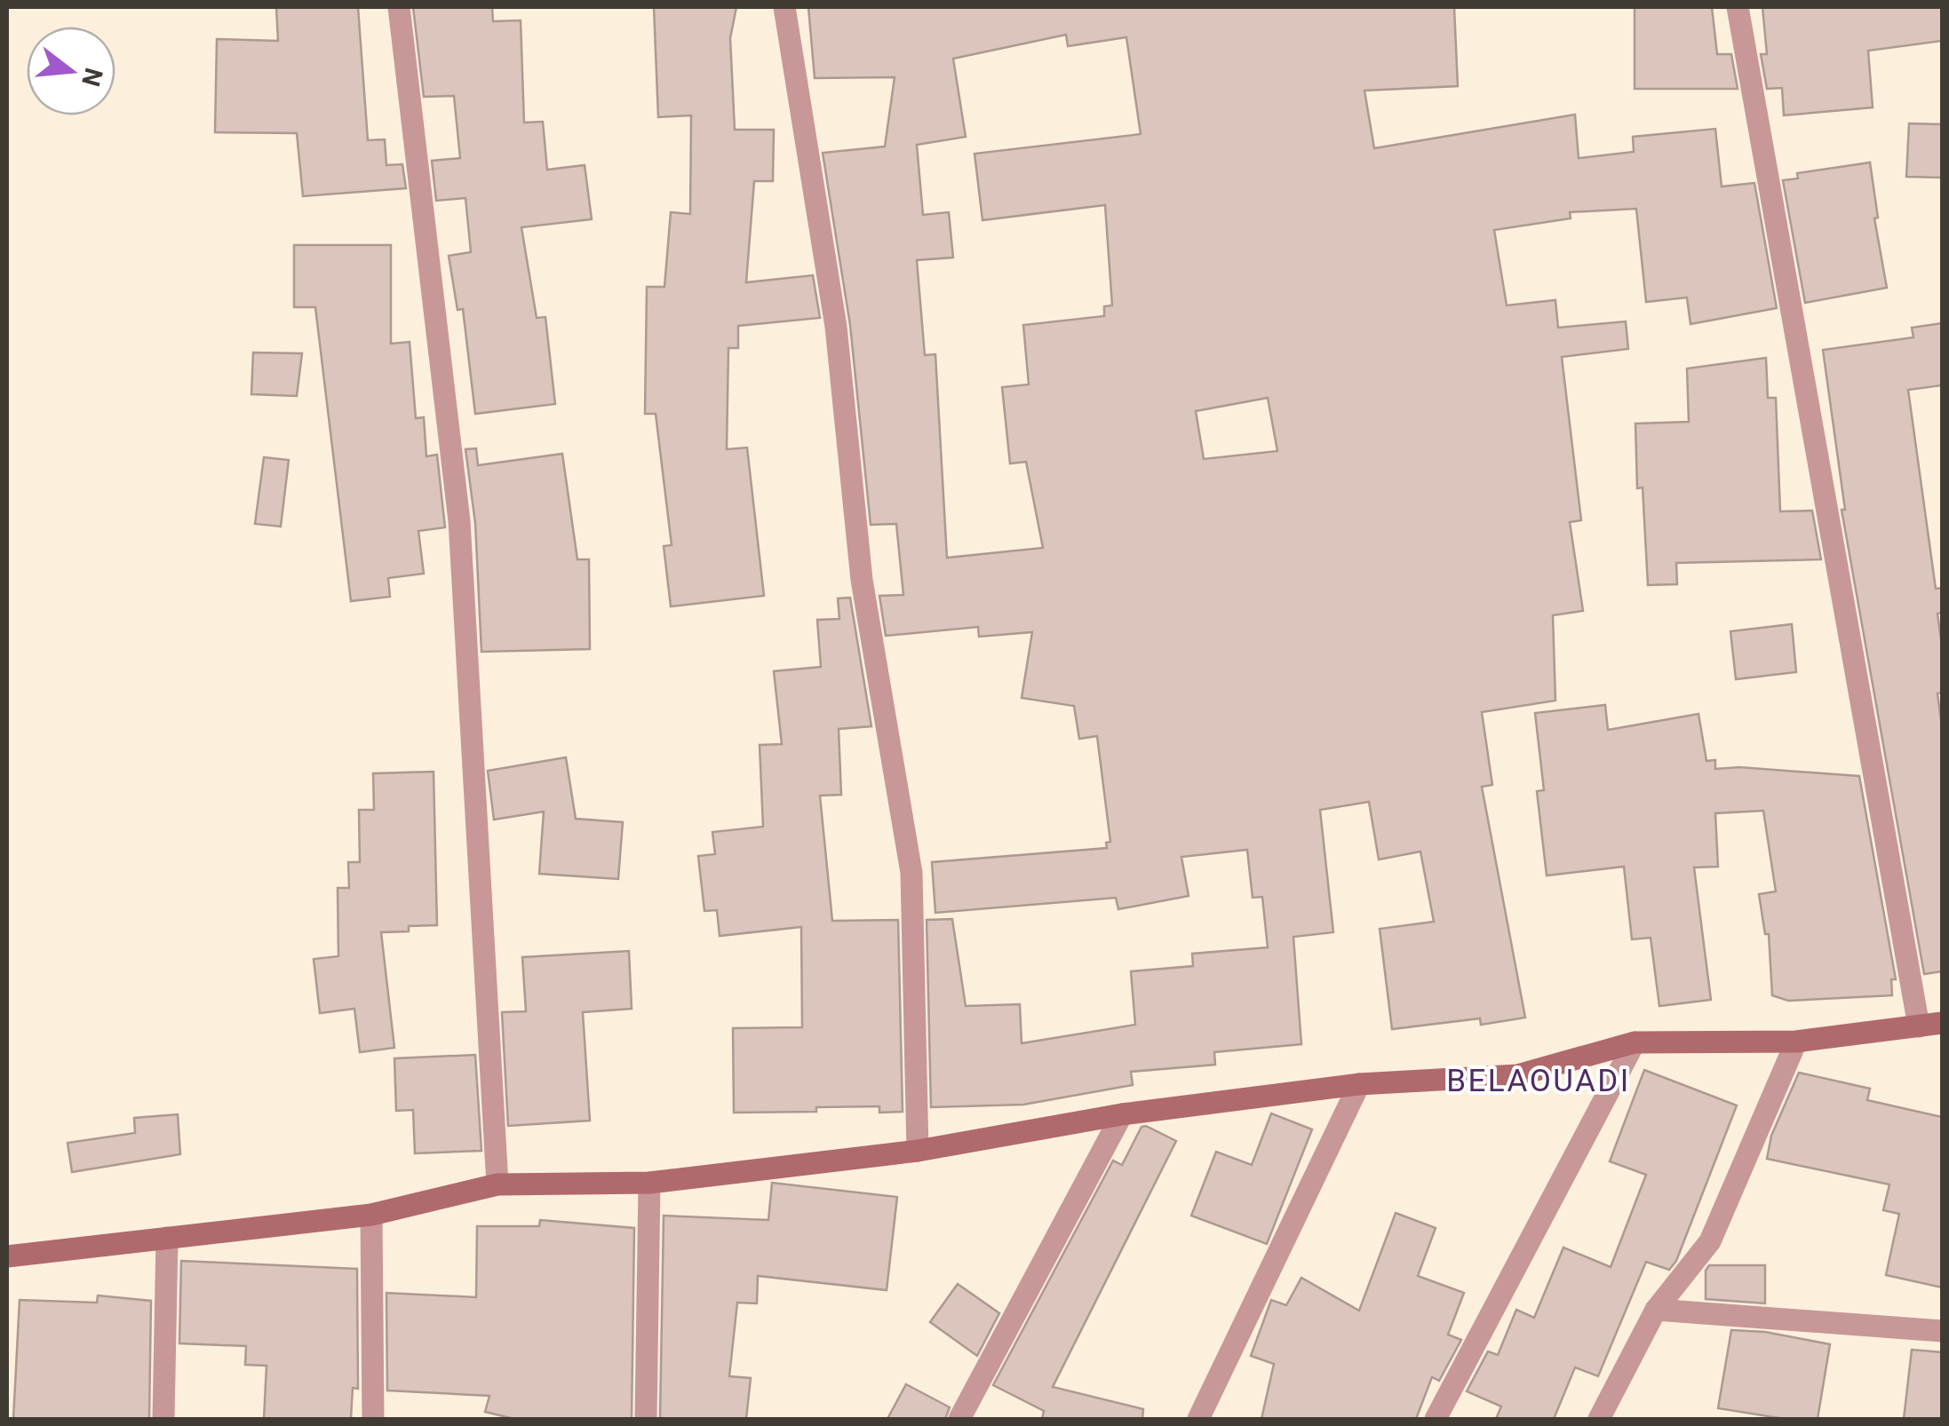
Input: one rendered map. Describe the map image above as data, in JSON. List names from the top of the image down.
{
  "districts": ["BELAOUADI"],
  "north": "right"
}
